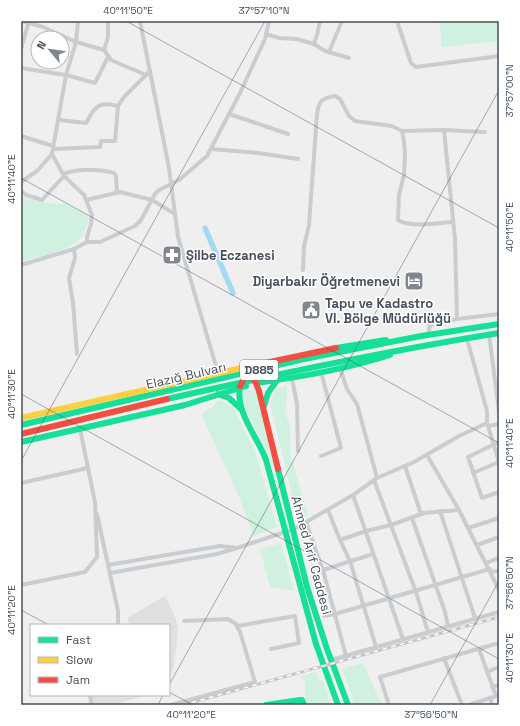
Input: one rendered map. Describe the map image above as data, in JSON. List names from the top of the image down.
{
  "streets": {
    "main road": ["D885", "Elazığ Bulvarı", "Ahmed Arif Caddesi"]
  },
  "crossings": [
    ["Elazığ Bulvarı", "Ahmed Arif Caddesi"]
  ],
  "places": {
    "pharmacy": ["Şilbe Eczanesi"],
    "hotel": ["Diyarbakır Öğretmenevi"],
    "public building": ["Tapu ve Kadastro VI. Bölge Müdürlüğü"]
  },
  "legend": ["Fast", "Slow", "Jam"],
  "north": "top left",
  "coordinates": [
    "40°11'50\"E",
    "37°57'10\"N",
    "37°57'00\"N",
    "40°11'40\"E",
    "40°11'30\"E",
    "37°56'50\"N",
    "40°11'20\"E"
  ]
}
